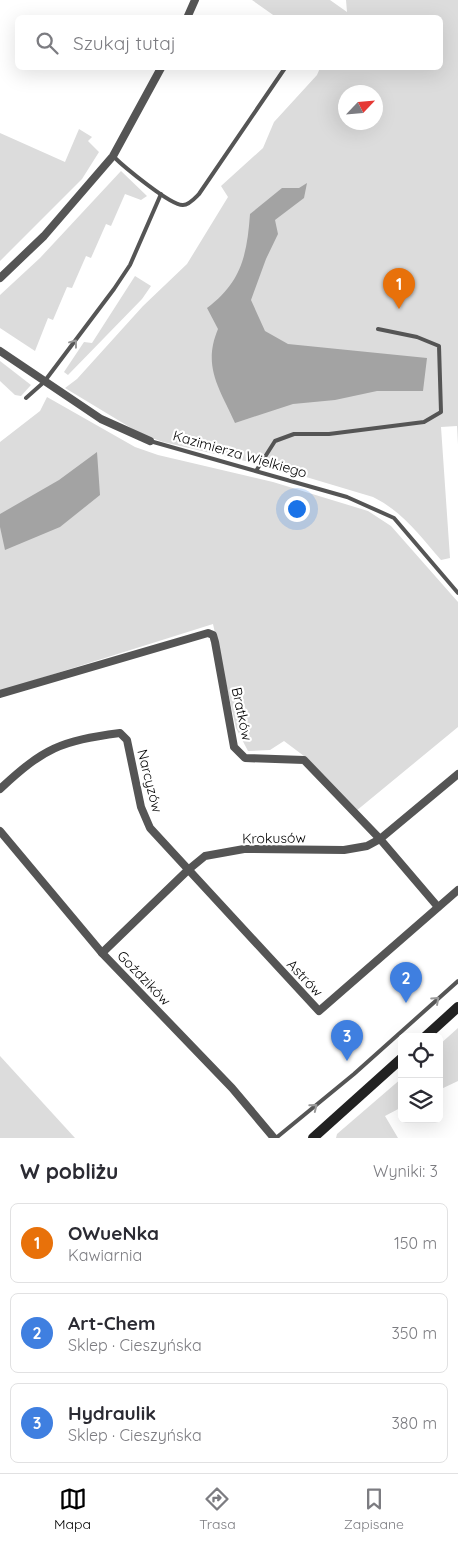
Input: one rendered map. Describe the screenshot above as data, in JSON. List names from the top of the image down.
{
  "streets": {
    "street": [
      "Kazimierza Wielkiego",
      "Bratków",
      "Narcyzów",
      "Krokusów",
      "Goździków",
      "Astrów"
    ]
  },
  "crossings": [
    ["Bratków", "Krokusów"],
    ["Bratków", "Astrów"],
    ["Narcyzów", "Krokusów"],
    ["Narcyzów", "Astrów"],
    ["Krokusów", "Goździków"],
    ["Krokusów", "Astrów"]
  ],
  "north": "top right",
  "page": {
    "search": "Szukaj tutaj",
    "pins": ["1", "2", "3"],
    "heading": ["W pobliżu", "Wyniki: 3"],
    "list": [
      {
        "mark": "1",
        "name": "OWueNka",
        "note": "Kawiarnia",
        "value": "150 m"
      },
      {
        "mark": "2",
        "name": "Art-Chem",
        "note": "Sklep · Cieszyńska",
        "value": "350 m"
      },
      {
        "mark": "3",
        "name": "Hydraulik",
        "note": "Sklep · Cieszyńska",
        "value": "380 m"
      }
    ],
    "nav": ["Mapa", "Trasa", "Zapisane"]
  }
}
